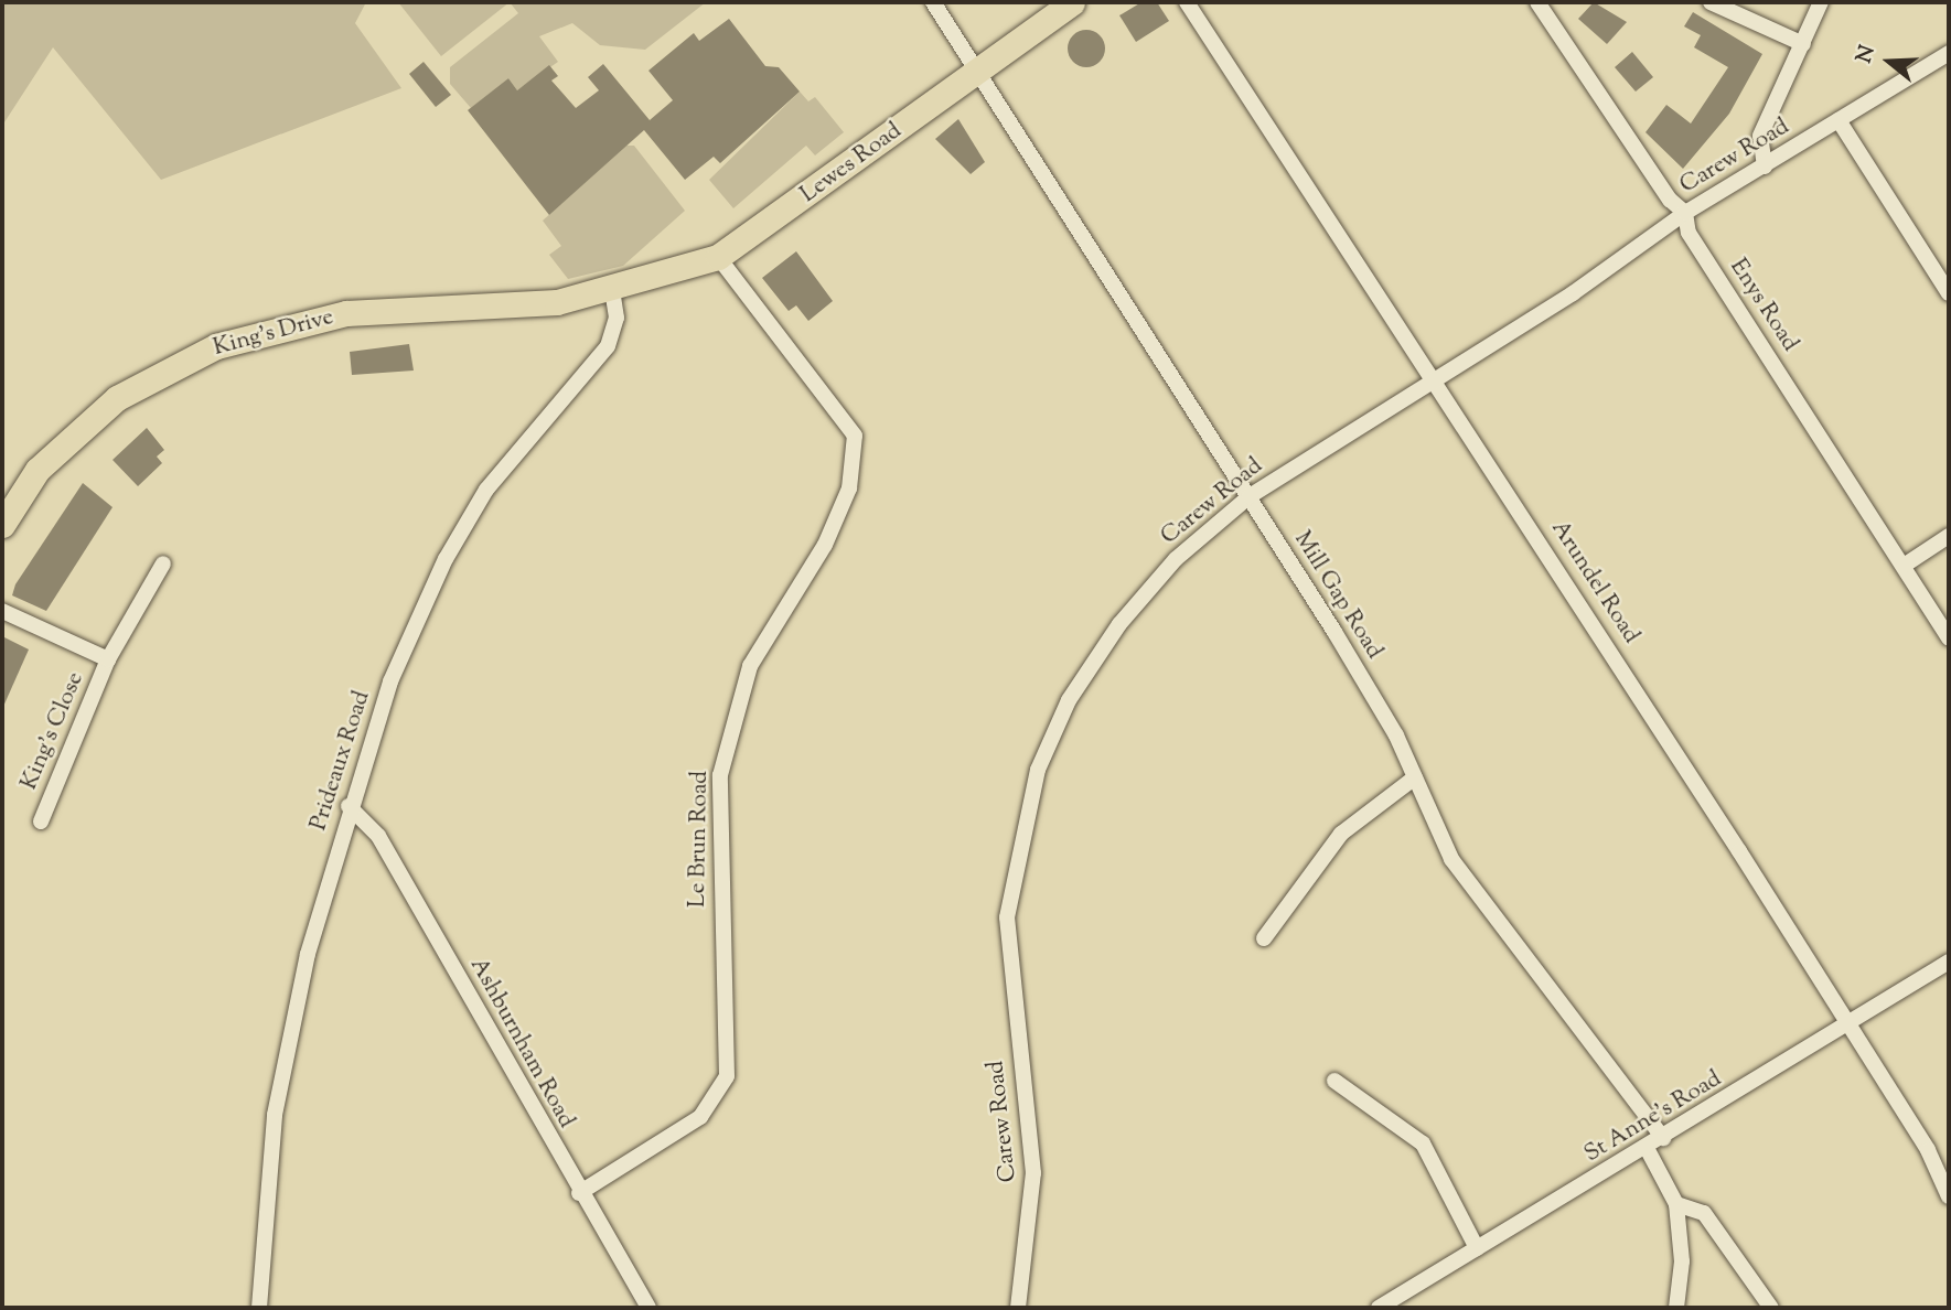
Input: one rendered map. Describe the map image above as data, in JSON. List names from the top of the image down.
{
  "streets": {
    "main road": ["Lewes Road", "King's Drive"],
    "street": [
      "Carew Road",
      "Enys Road",
      "Arundel Road",
      "Mill Gap Road",
      "King's Close",
      "Prideaux Road",
      "Le Brun Road",
      "Ashburnham Road",
      "St Anne's Road"
    ]
  },
  "crossings": [
    ["Carew Road", "Enys Road"],
    ["Carew Road", "Arundel Road"],
    ["Carew Road", "Mill Gap Road"],
    ["Lewes Road", "King's Drive"],
    ["Lewes Road", "Mill Gap Road"],
    ["Lewes Road", "Prideaux Road"],
    ["Lewes Road", "Le Brun Road"],
    ["King's Drive", "Prideaux Road"],
    ["Arundel Road", "St Anne's Road"],
    ["Mill Gap Road", "St Anne's Road"],
    ["Prideaux Road", "Ashburnham Road"],
    ["Le Brun Road", "Ashburnham Road"]
  ],
  "north": "left"
}
